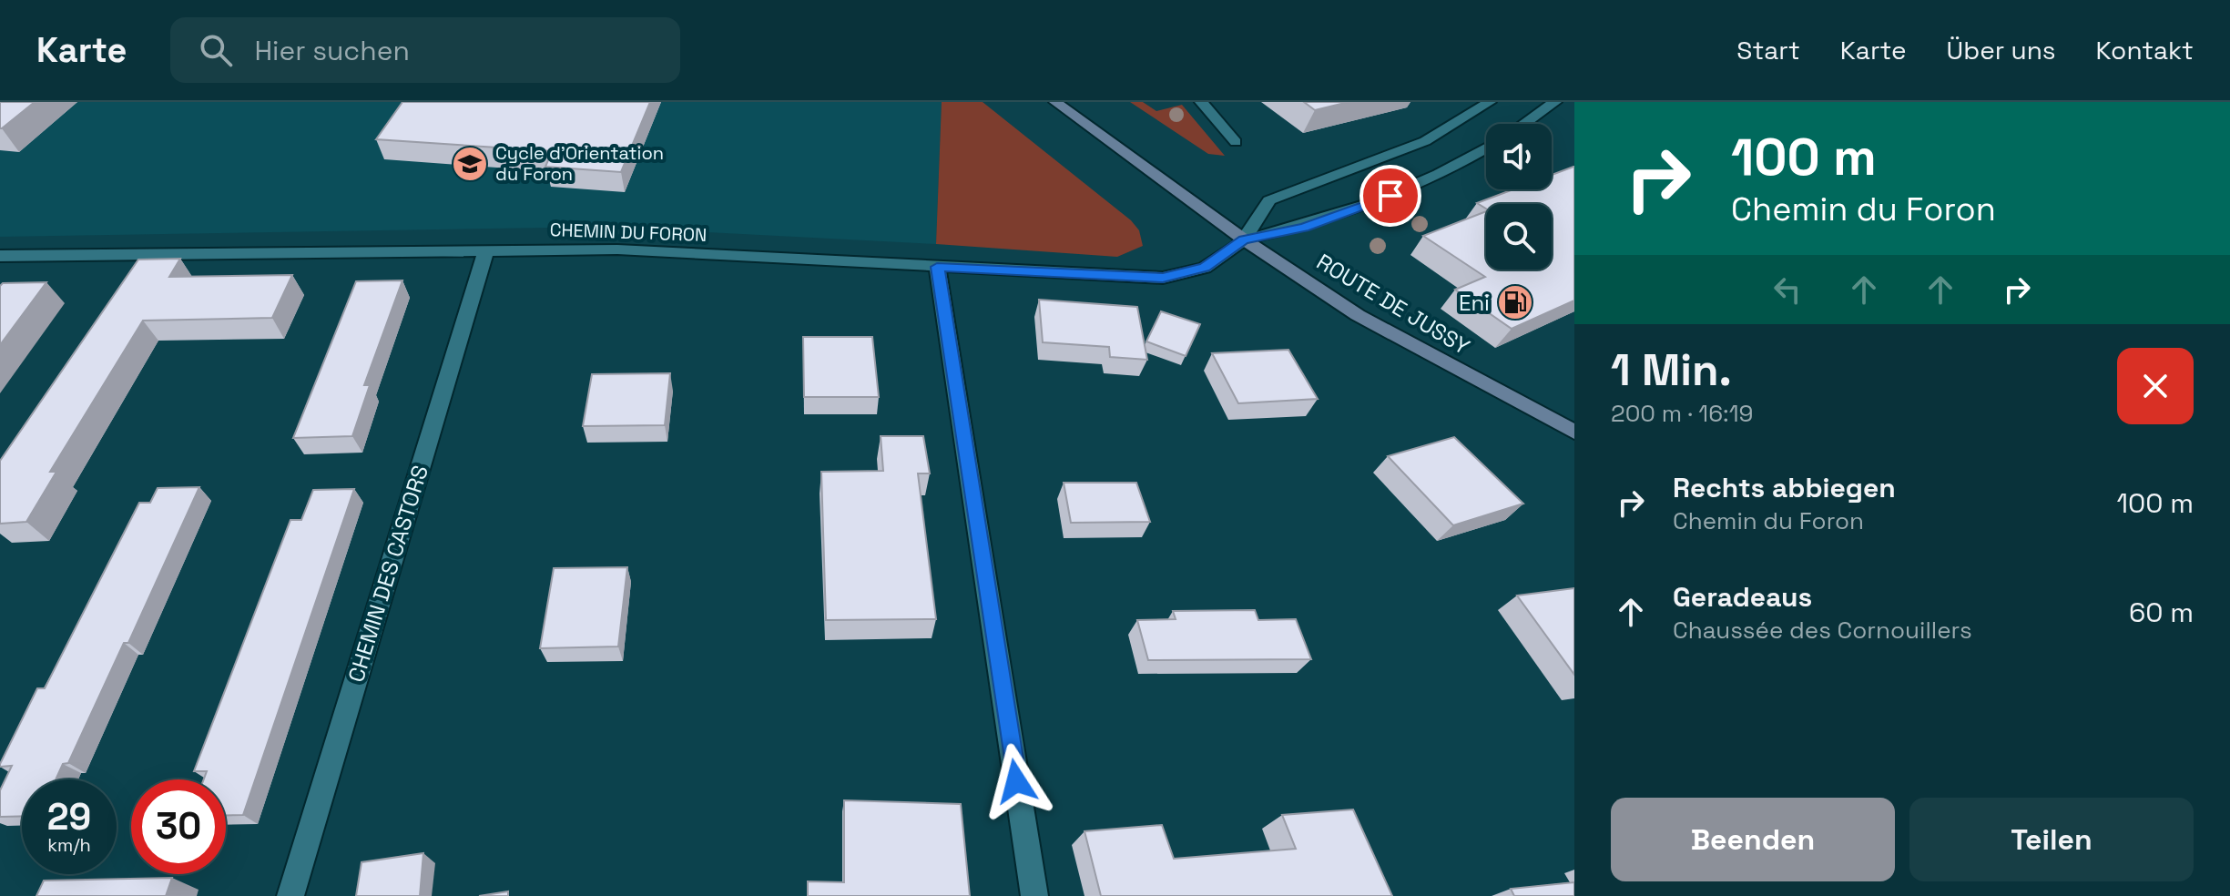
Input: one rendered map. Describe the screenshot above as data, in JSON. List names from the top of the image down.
{
  "streets": {
    "main road": ["ROUTE DE JUSSY"],
    "street": ["CHEMIN DU FORON", "CHEMIN DES CASTORS"]
  },
  "crossings": [
    ["CHEMIN DU FORON", "ROUTE DE JUSSY"],
    ["CHEMIN DU FORON", "CHEMIN DES CASTORS"]
  ],
  "places": {
    "school or university": ["Cycle d'Orientation du Foron"],
    "fuel station": ["Eni"]
  },
  "page": {
    "header": "Karte",
    "search": "Hier suchen",
    "nav": [
      "Start",
      "Karte",
      "Über uns",
      "Kontakt"
    ],
    "turn": ["100 m", "Chemin du Foron"],
    "heading": ["1 Min.", "200 m · 16:19"],
    "list": [
      {
        "name": "Rechts abbiegen",
        "note": "Chemin du Foron",
        "value": "100 m"
      },
      {
        "name": "Geradeaus",
        "note": "Chaussée des Cornouillers",
        "value": "60 m"
      }
    ],
    "speed": "29 km/h",
    "limit": "30",
    "buttons": ["Beenden", "Teilen"]
  }
}
